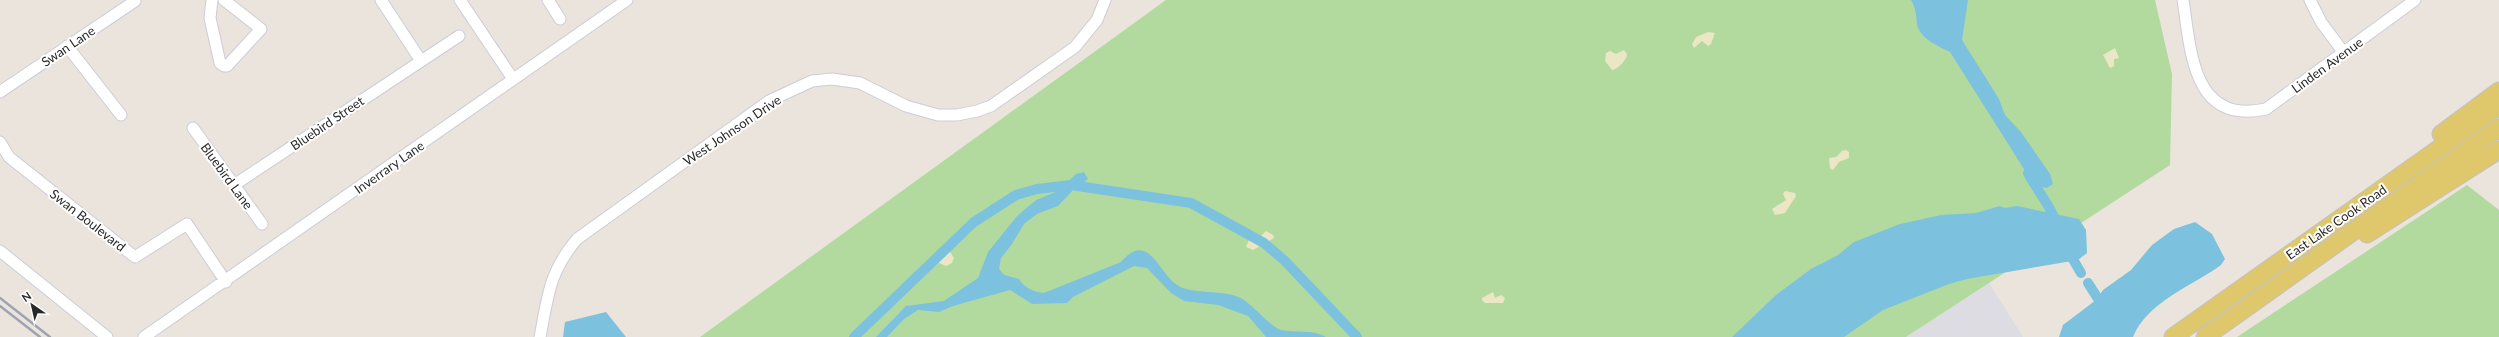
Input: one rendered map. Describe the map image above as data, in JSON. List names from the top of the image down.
{
  "streets": {
    "main road": ["East Lake Cook Road"],
    "street": [
      "Swan Lane",
      "Linden Avenue",
      "Bluebird Street",
      "West Johnson Drive",
      "Inverrary Lane",
      "Bluebird Lane",
      "Swan Boulevard"
    ]
  },
  "crossings": [
    ["Bluebird Street", "Bluebird Lane"],
    ["Inverrary Lane", "Swan Boulevard"]
  ],
  "north": "top left"
}
